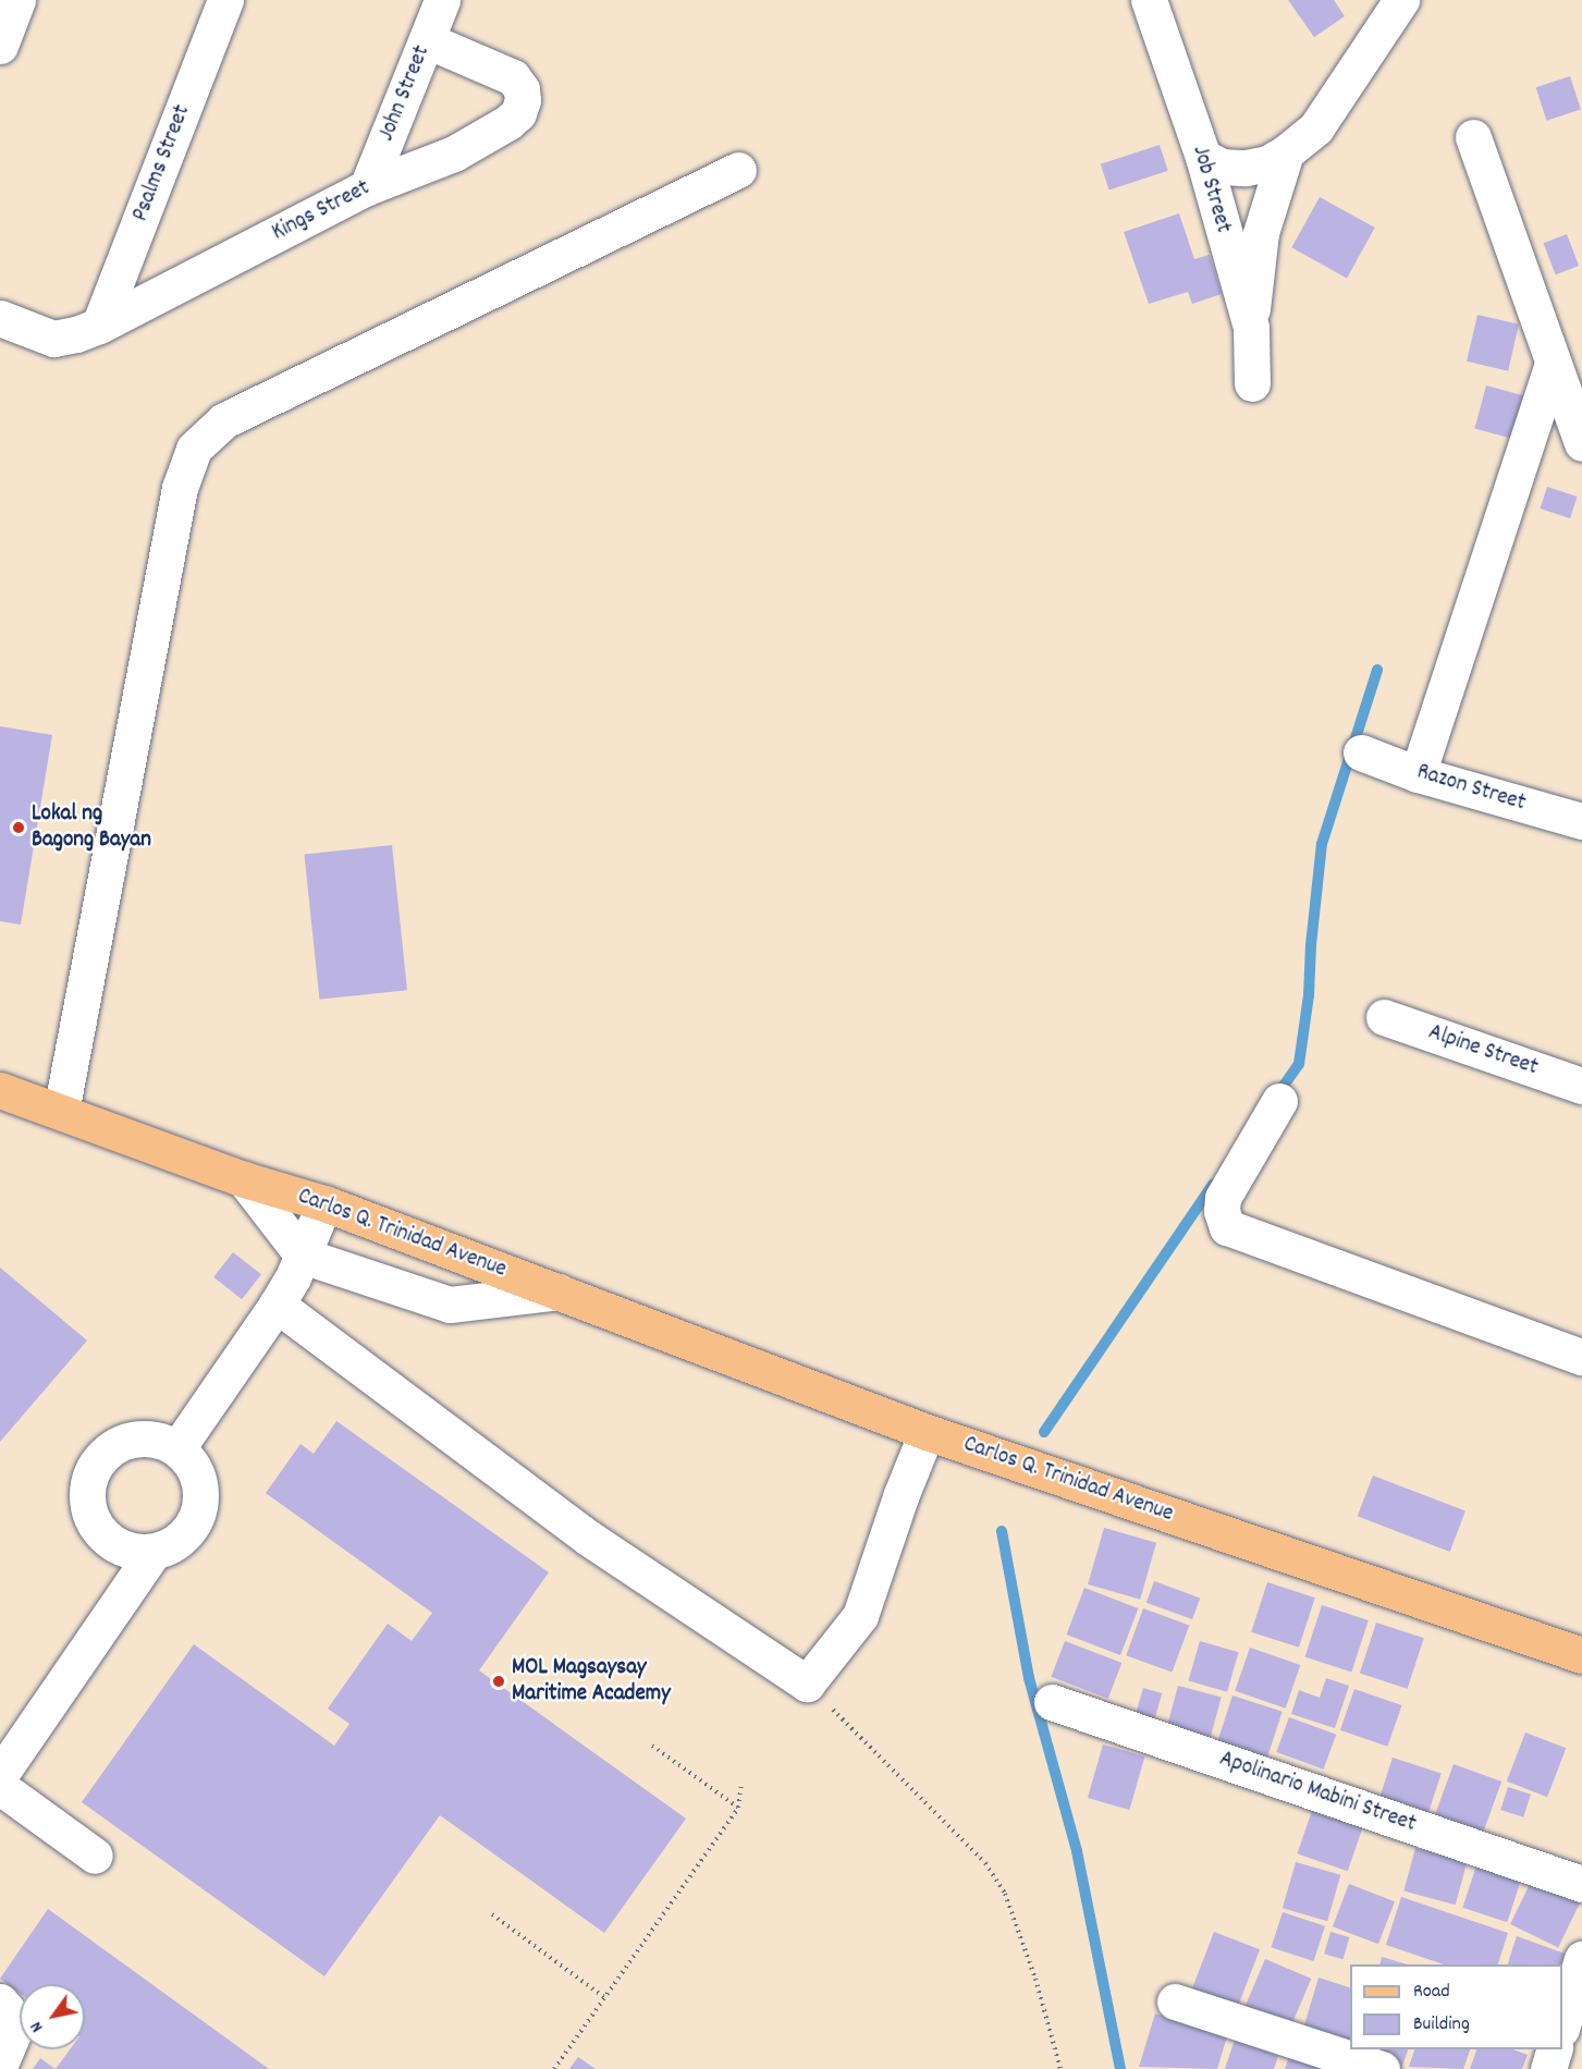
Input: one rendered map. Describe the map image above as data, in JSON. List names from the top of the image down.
{
  "streets": {
    "main road": ["Carlos Q. Trinidad Avenue"],
    "street": [
      "John Street",
      "Psalms Street",
      "Job Street",
      "Kings Street",
      "Razon Street",
      "Alpine Street",
      "Apolinario Mabini Street"
    ]
  },
  "crossings": [
    ["John Street", "Kings Street"],
    ["Psalms Street", "Kings Street"]
  ],
  "places": ["Lokal ng Bagong Bayan", "MOL Magsaysay Maritime Academy"],
  "legend": ["Road", "Building"],
  "north": "bottom left"
}
